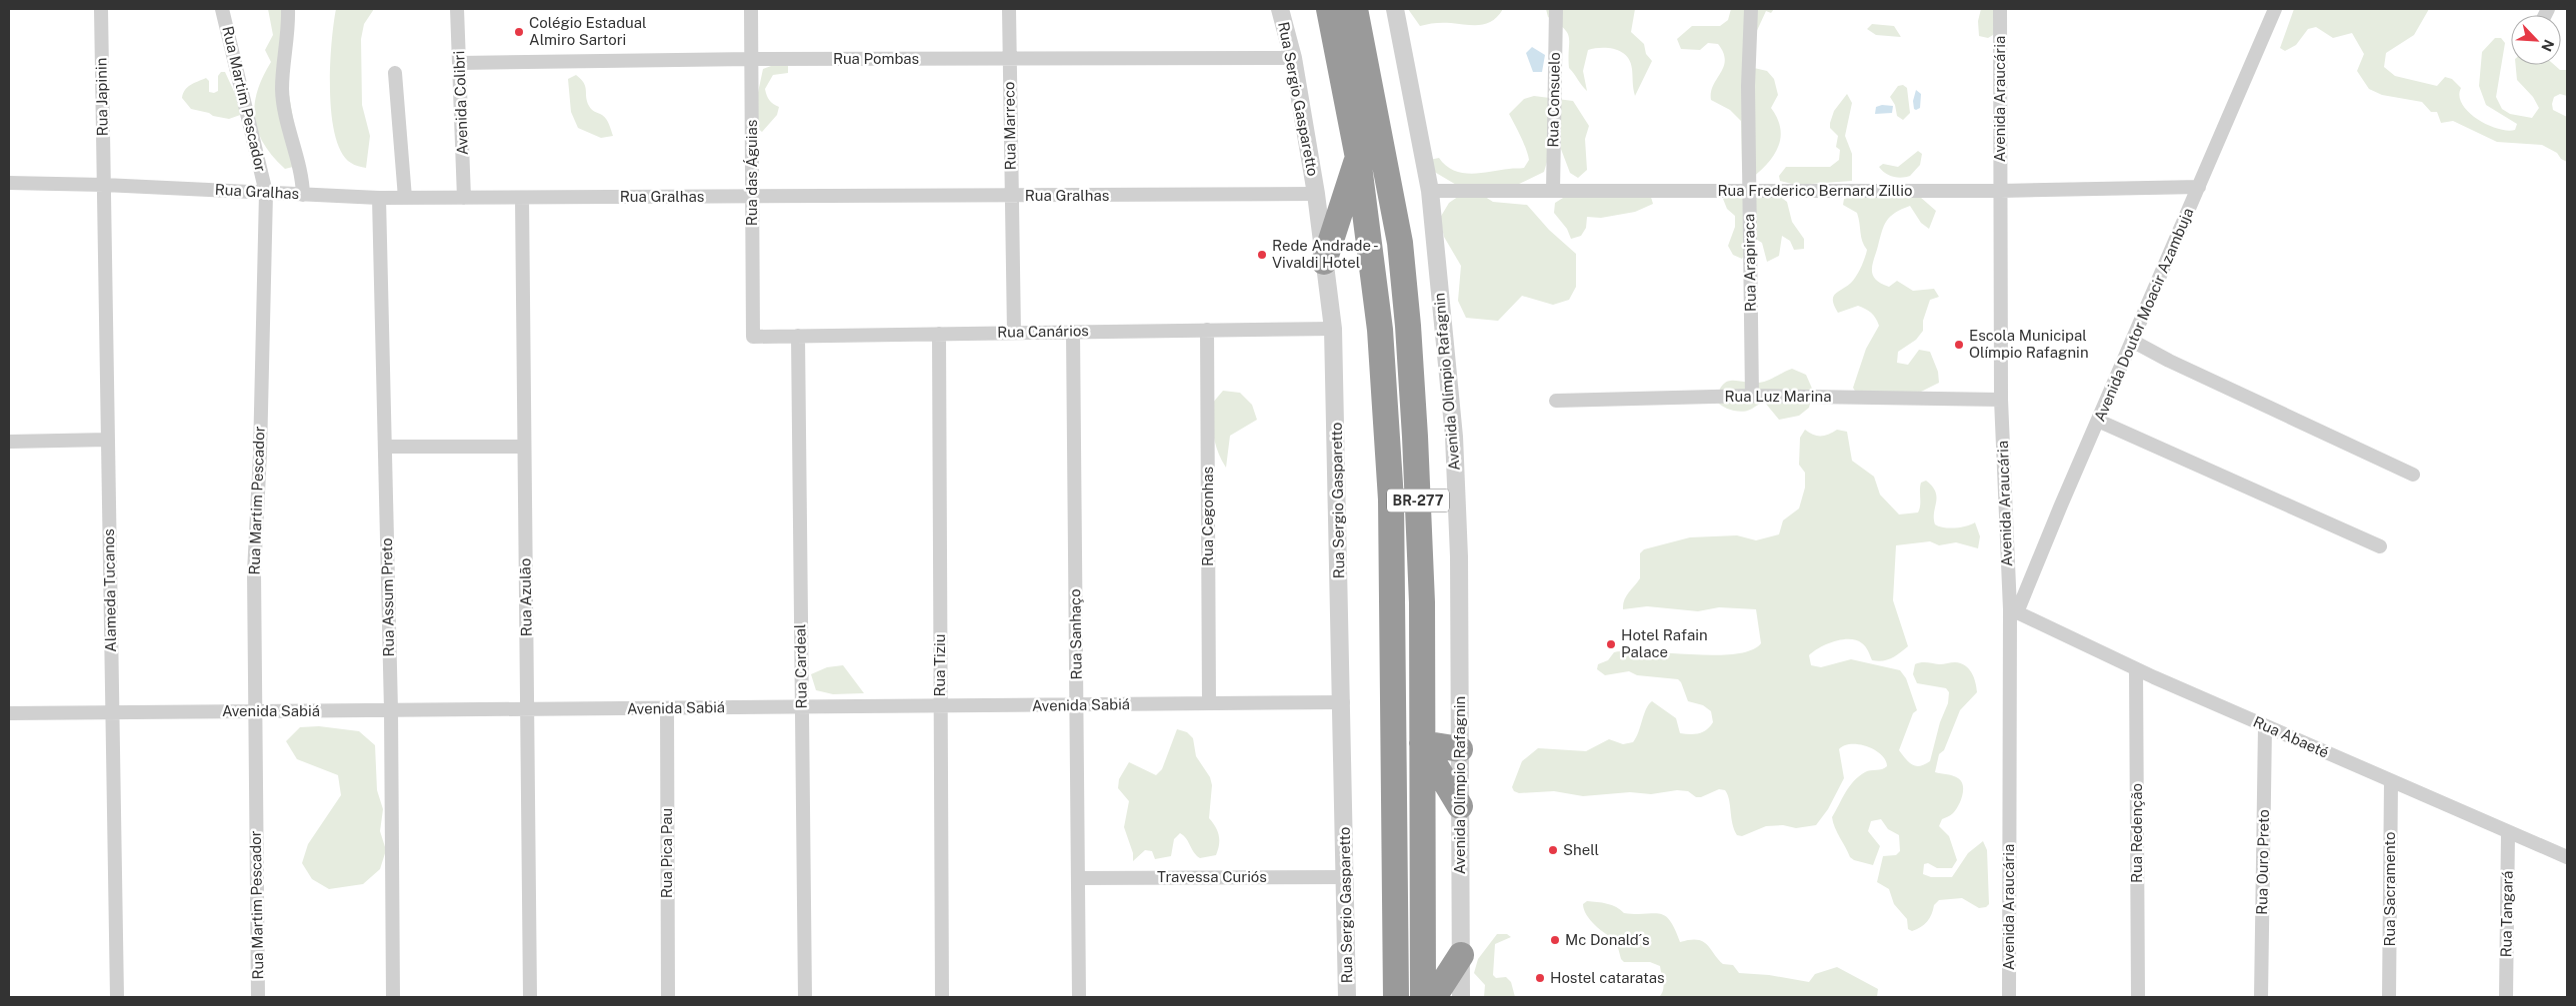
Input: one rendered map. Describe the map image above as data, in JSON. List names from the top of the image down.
{
  "streets": {
    "highway": ["BR-277"],
    "street": [
      "Rua Pombas",
      "Rua Japinin",
      "Rua Martim Pescador",
      "Rua Sergio Gasparetto",
      "Avenida Araucária",
      "Rua Consuelo",
      "Avenida Colibri",
      "Rua Marreco",
      "Rua das Águias",
      "Rua Frederico Bernard Zillio",
      "Rua Gralhas",
      "Rua Arapiraca",
      "Avenida Doutor Moacir Azambuja",
      "Rua Canários",
      "Avenida Olímpio Rafagnin",
      "Rua Luz Marina",
      "Rua Cegonhas",
      "Alameda Tucanos",
      "Rua Assum Preto",
      "Rua Azulão",
      "Rua Sanhaço",
      "Rua Tiziu",
      "Rua Cardeal",
      "Avenida Sabiá",
      "Rua Abaeté",
      "Rua Redenção",
      "Rua Pica Pau",
      "Rua Ouro Preto",
      "Travessa Curiós",
      "Rua Sacramento",
      "Rua Tangará"
    ]
  },
  "crossings": [
    ["Rua Pombas", "Rua Sergio Gasparetto"],
    ["Rua Pombas", "Avenida Colibri"],
    ["Rua Pombas", "Rua Marreco"],
    ["Rua Pombas", "Rua das Águias"],
    ["Rua Japinin", "Rua Gralhas"],
    ["Rua Japinin", "Alameda Tucanos"],
    ["Rua Martim Pescador", "Rua Gralhas"],
    ["Rua Martim Pescador", "Avenida Sabiá"],
    ["Rua Sergio Gasparetto", "Rua Gralhas"],
    ["Rua Sergio Gasparetto", "Rua Canários"],
    ["Rua Sergio Gasparetto", "Avenida Sabiá"],
    ["Rua Sergio Gasparetto", "Travessa Curiós"],
    ["Avenida Araucária", "Rua Frederico Bernard Zillio"],
    ["Avenida Araucária", "Avenida Doutor Moacir Azambuja"],
    ["Avenida Araucária", "Rua Luz Marina"],
    ["Avenida Araucária", "Rua Abaeté"],
    ["Rua Consuelo", "Rua Frederico Bernard Zillio"],
    ["Avenida Colibri", "Rua Gralhas"],
    ["Rua Marreco", "Rua Gralhas"],
    ["Rua Marreco", "Rua Canários"],
    ["Rua das Águias", "Rua Gralhas"],
    ["Rua das Águias", "Rua Canários"],
    ["Rua Frederico Bernard Zillio", "Rua Arapiraca"],
    ["Rua Frederico Bernard Zillio", "Avenida Doutor Moacir Azambuja"],
    ["Rua Frederico Bernard Zillio", "Avenida Olímpio Rafagnin"],
    ["Rua Gralhas", "Alameda Tucanos"],
    ["Rua Gralhas", "Rua Assum Preto"],
    ["Rua Gralhas", "Rua Azulão"],
    ["Rua Arapiraca", "Rua Luz Marina"],
    ["Avenida Doutor Moacir Azambuja", "Rua Abaeté"],
    ["Rua Canários", "Rua Cegonhas"],
    ["Rua Canários", "Rua Sanhaço"],
    ["Rua Canários", "Rua Tiziu"],
    ["Rua Canários", "Rua Cardeal"],
    ["Rua Cegonhas", "Avenida Sabiá"],
    ["Alameda Tucanos", "Avenida Sabiá"],
    ["Rua Assum Preto", "Avenida Sabiá"],
    ["Rua Azulão", "Avenida Sabiá"],
    ["Rua Sanhaço", "Avenida Sabiá"],
    ["Rua Sanhaço", "Travessa Curiós"],
    ["Rua Tiziu", "Avenida Sabiá"],
    ["Rua Cardeal", "Avenida Sabiá"],
    ["Avenida Sabiá", "Rua Pica Pau"],
    ["Rua Abaeté", "Rua Redenção"],
    ["Rua Abaeté", "Rua Ouro Preto"],
    ["Rua Abaeté", "Rua Sacramento"],
    ["Rua Abaeté", "Rua Tangará"]
  ],
  "places": [
    "Colégio Estadual Almiro Sartori",
    "Rede Andrade - Vivaldi Hotel",
    "Escola Municipal Olímpio Rafagnin",
    "Hotel Rafain Palace",
    "Shell",
    "Mc Donald´s",
    "Hostel cataratas"
  ],
  "north": "bottom right"
}
